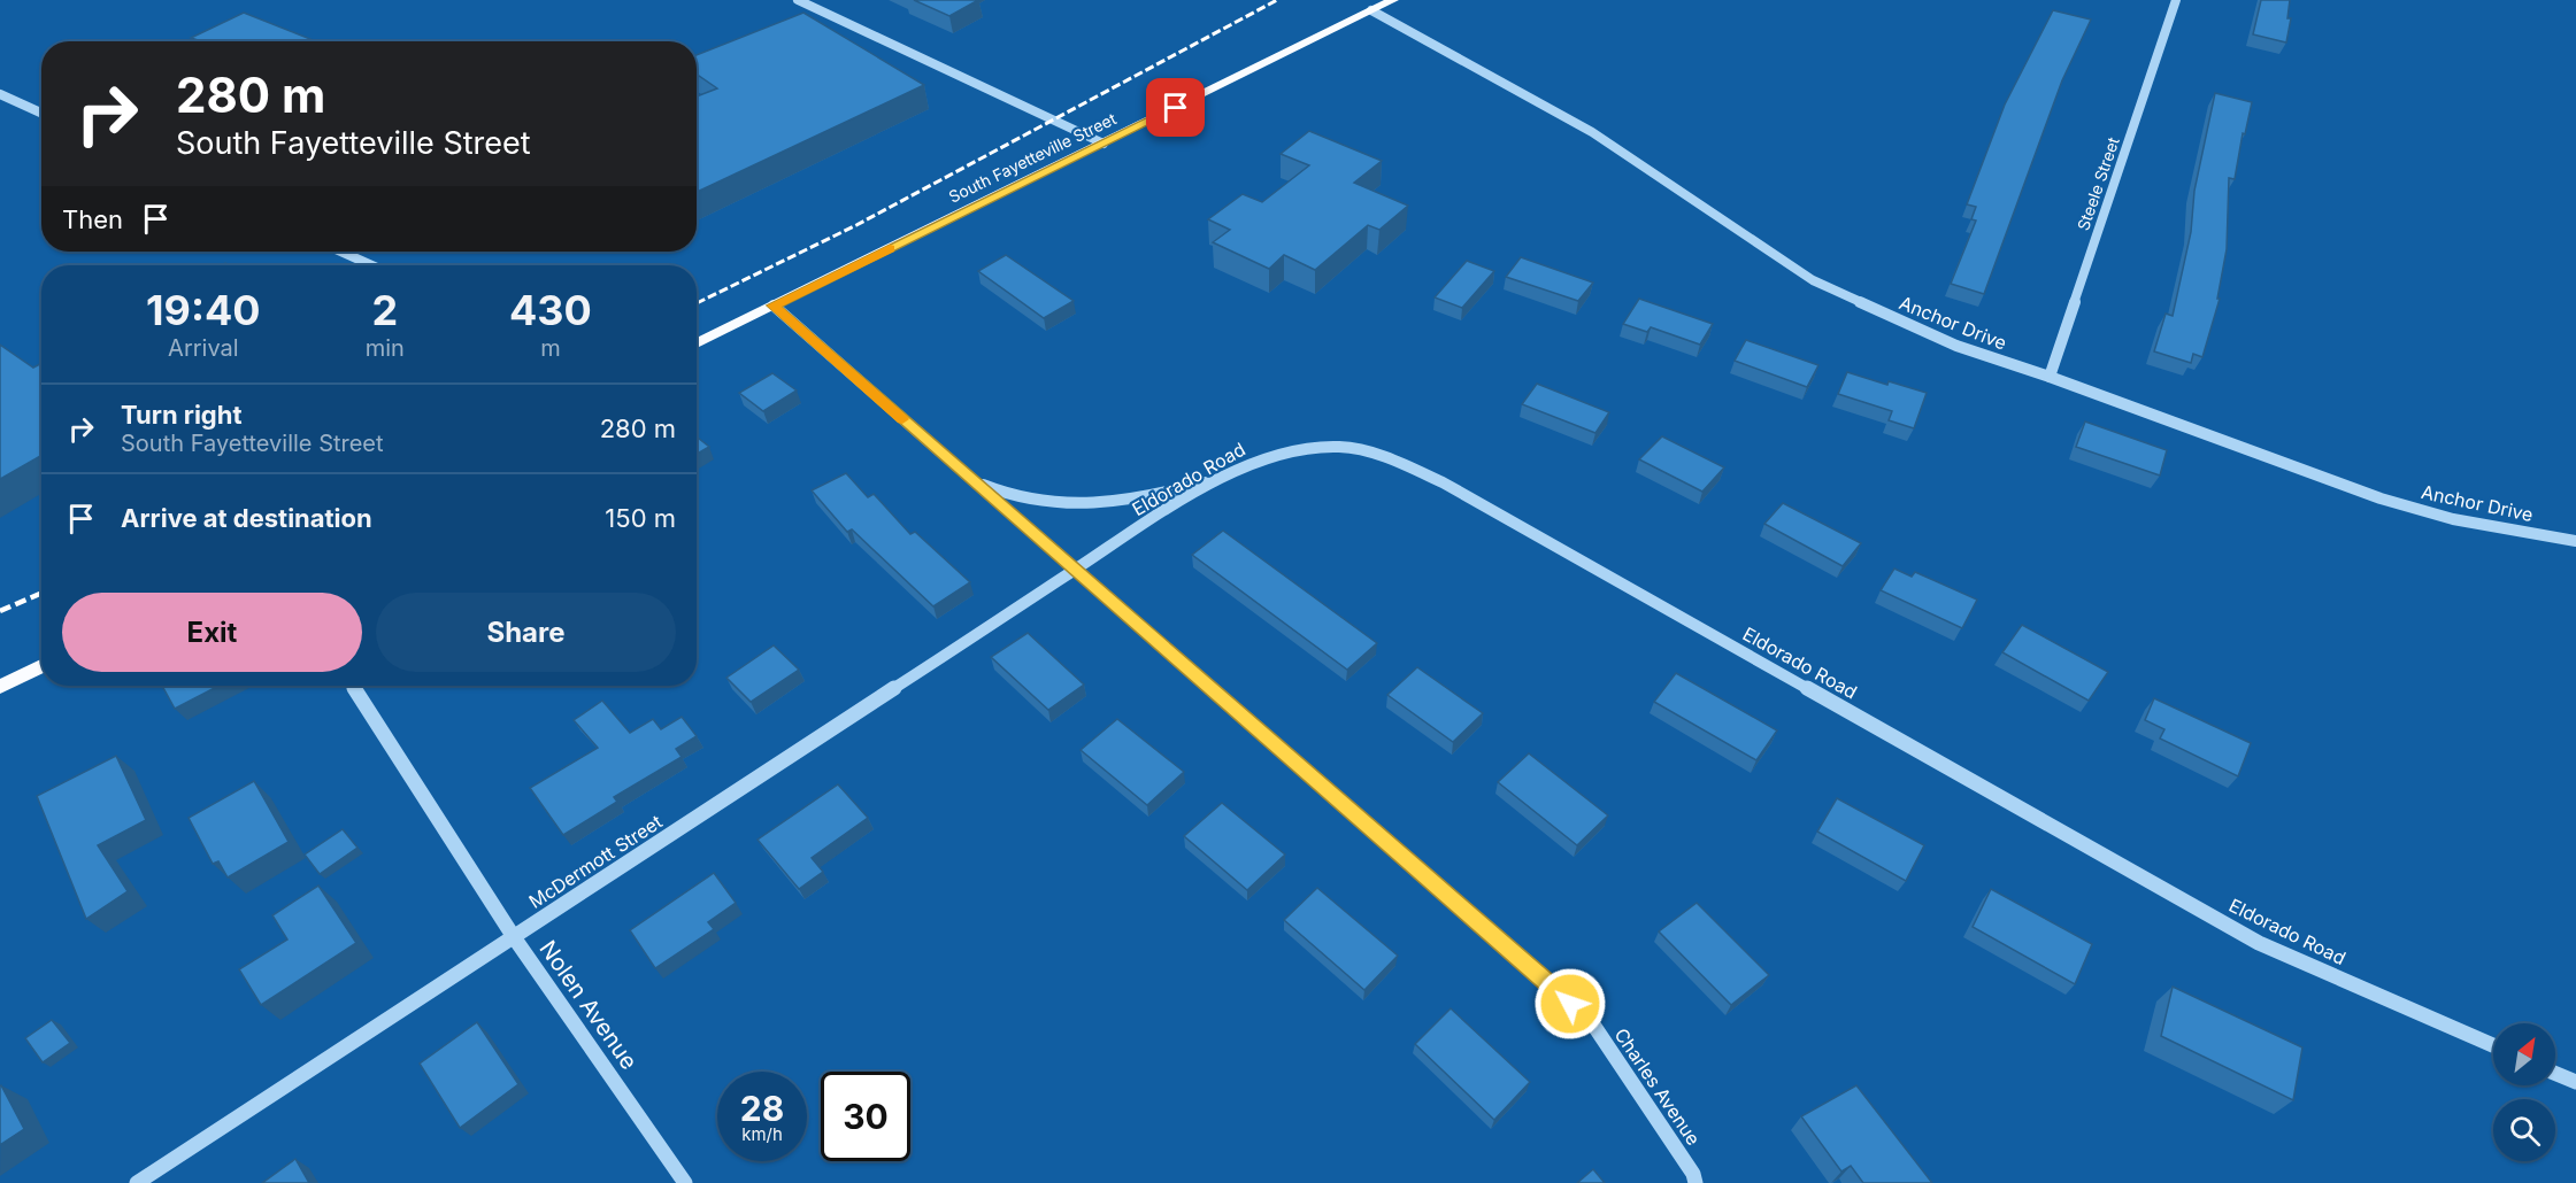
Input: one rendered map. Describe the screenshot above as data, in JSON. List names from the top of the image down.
{
  "streets": {
    "main road": ["South Fayetteville Street"],
    "street": [
      "Steele Street",
      "Anchor Drive",
      "Eldorado Road",
      "McDermott Street",
      "Nolen Avenue",
      "Charles Avenue"
    ]
  },
  "crossings": [
    ["South Fayetteville Street", "Anchor Drive"],
    ["South Fayetteville Street", "Charles Avenue"],
    ["Steele Street", "Anchor Drive"],
    ["Eldorado Road", "McDermott Street"],
    ["Eldorado Road", "Charles Avenue"],
    ["McDermott Street", "Nolen Avenue"],
    ["McDermott Street", "Charles Avenue"]
  ],
  "north": "top right",
  "page": {
    "turn": ["280 m", "South Fayetteville Street"],
    "then": "Then",
    "eta": [
      "19:40",
      "Arrival",
      "2",
      "min",
      "430",
      "m"
    ],
    "list": [
      {
        "name": "Turn right",
        "note": "South Fayetteville Street",
        "value": "280 m"
      },
      {
        "name": "Arrive at destination",
        "value": "150 m"
      }
    ],
    "buttons": ["Exit", "Share"],
    "speed": "28 km/h",
    "limit": "30"
  }
}
